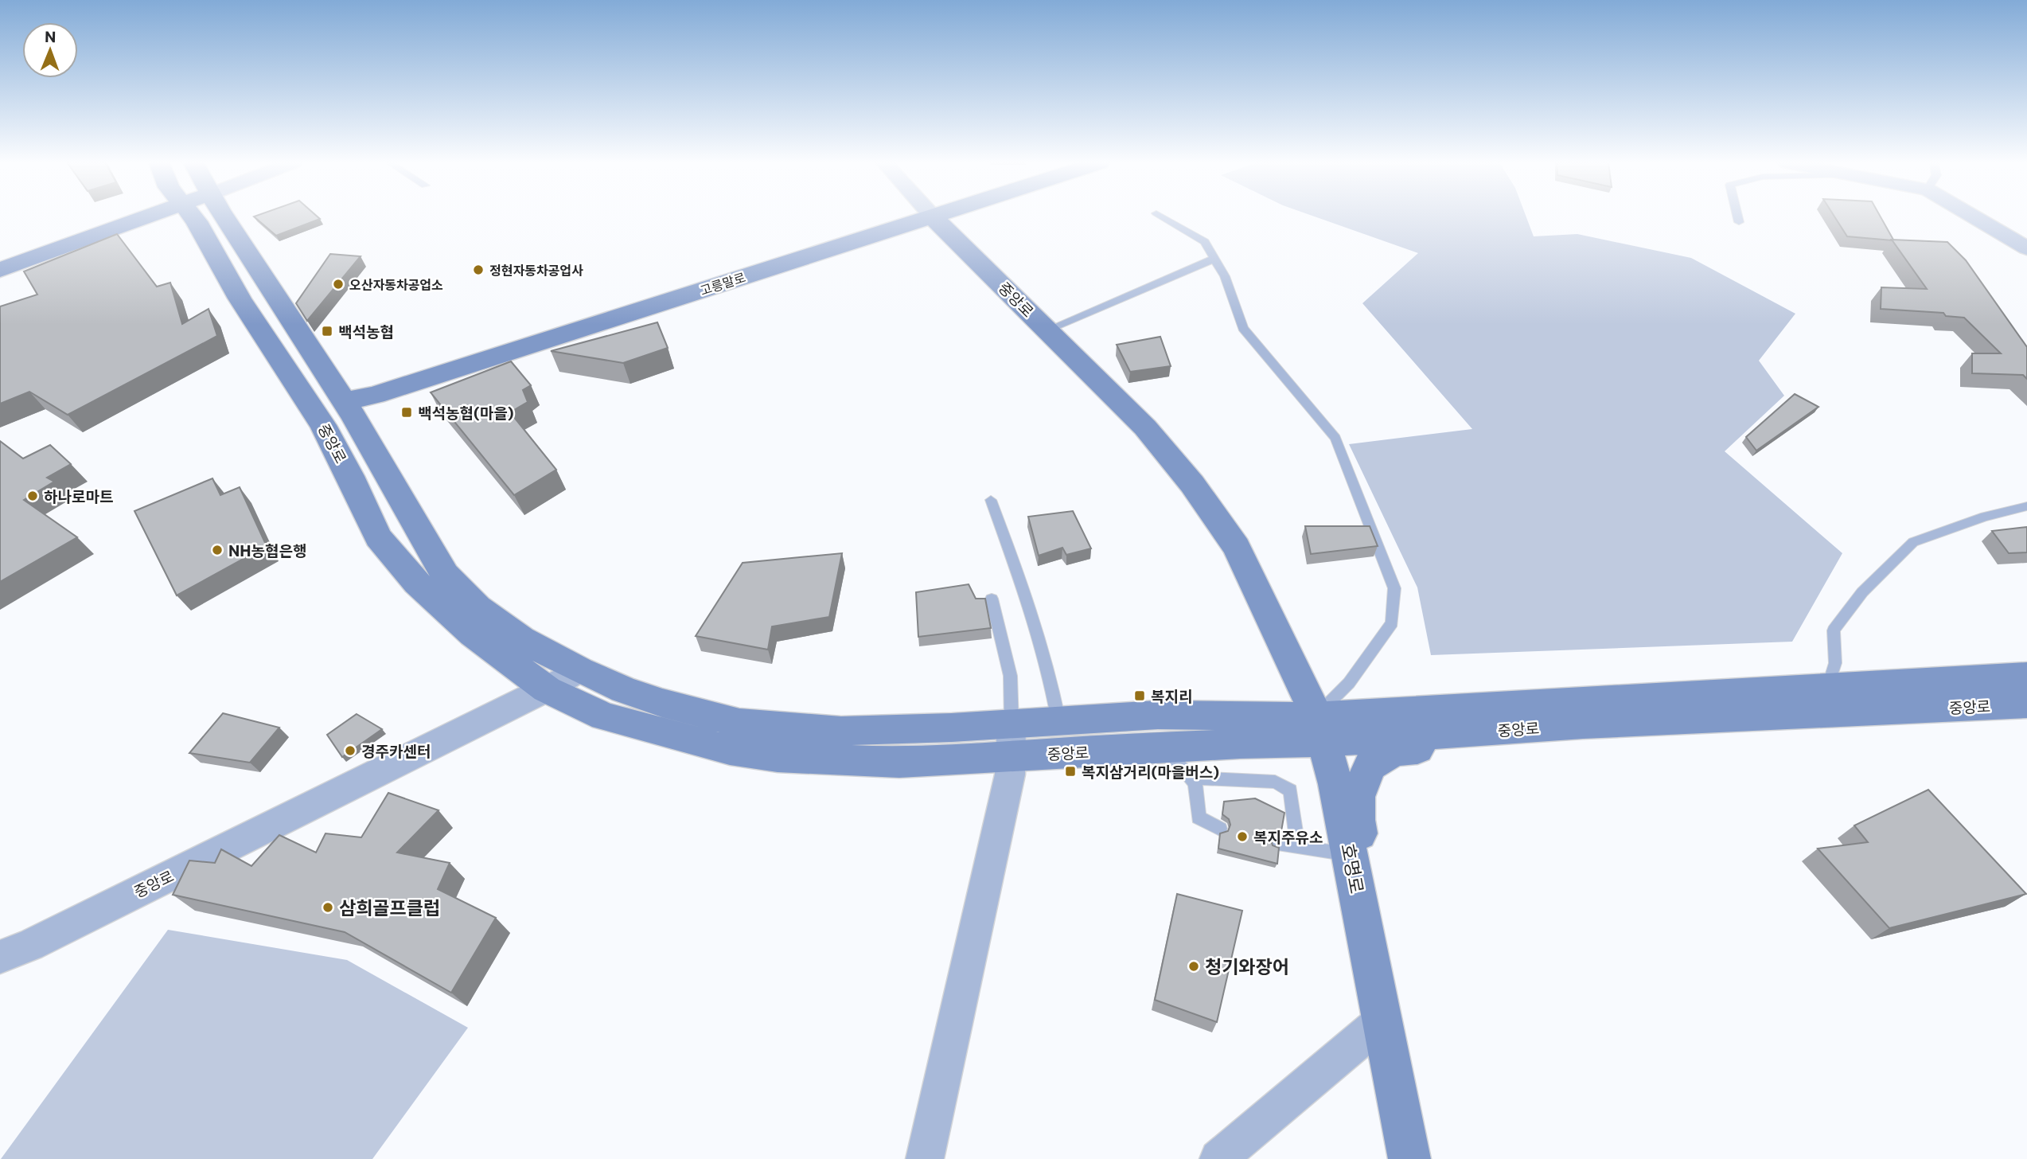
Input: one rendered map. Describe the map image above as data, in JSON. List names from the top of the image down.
{
  "streets": {
    "main road": ["고릉말로", "중앙로", "호명로"]
  },
  "crossings": [
    ["고릉말로", "중앙로"],
    ["중앙로", "호명로"]
  ],
  "places": {
    "other": [
      "정현자동차공업사",
      "오산자동차공업소",
      "하나로마트",
      "NH농협은행",
      "경주카센터",
      "복지주유소",
      "삼희골프클럽",
      "청기와장어"
    ],
    "transit": [
      "백석농협",
      "백석농협(마을)",
      "복지리",
      "복지삼거리(마을버스)"
    ]
  },
  "north": "top"
}
